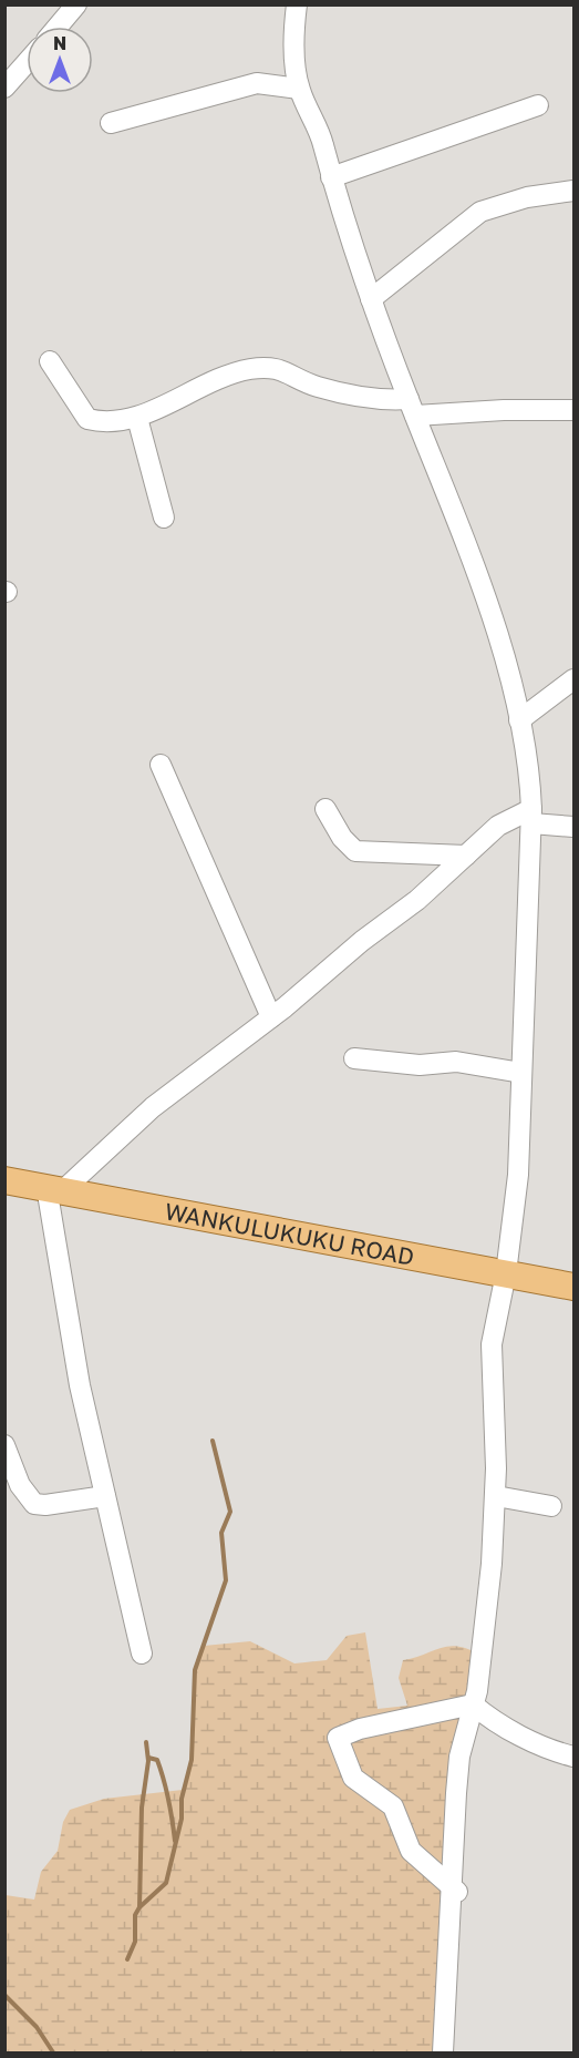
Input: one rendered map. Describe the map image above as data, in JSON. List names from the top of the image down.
{
  "streets": {
    "main road": ["WANKULUKUKU ROAD"]
  },
  "north": "top"
}
